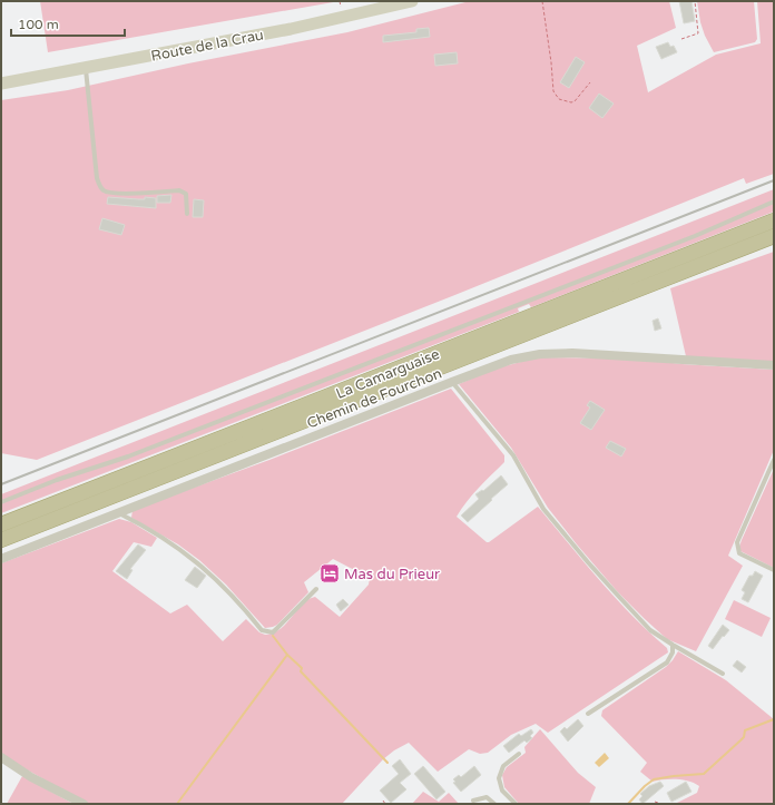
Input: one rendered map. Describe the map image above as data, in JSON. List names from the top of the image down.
{
  "streets": {
    "highway": ["La Camarguaise"],
    "main road": ["Route de la Crau"],
    "street": ["Chemin de Fourchon"]
  },
  "places": {
    "hotel": ["Mas du Prieur"]
  },
  "scale_bar": "100 m"
}
